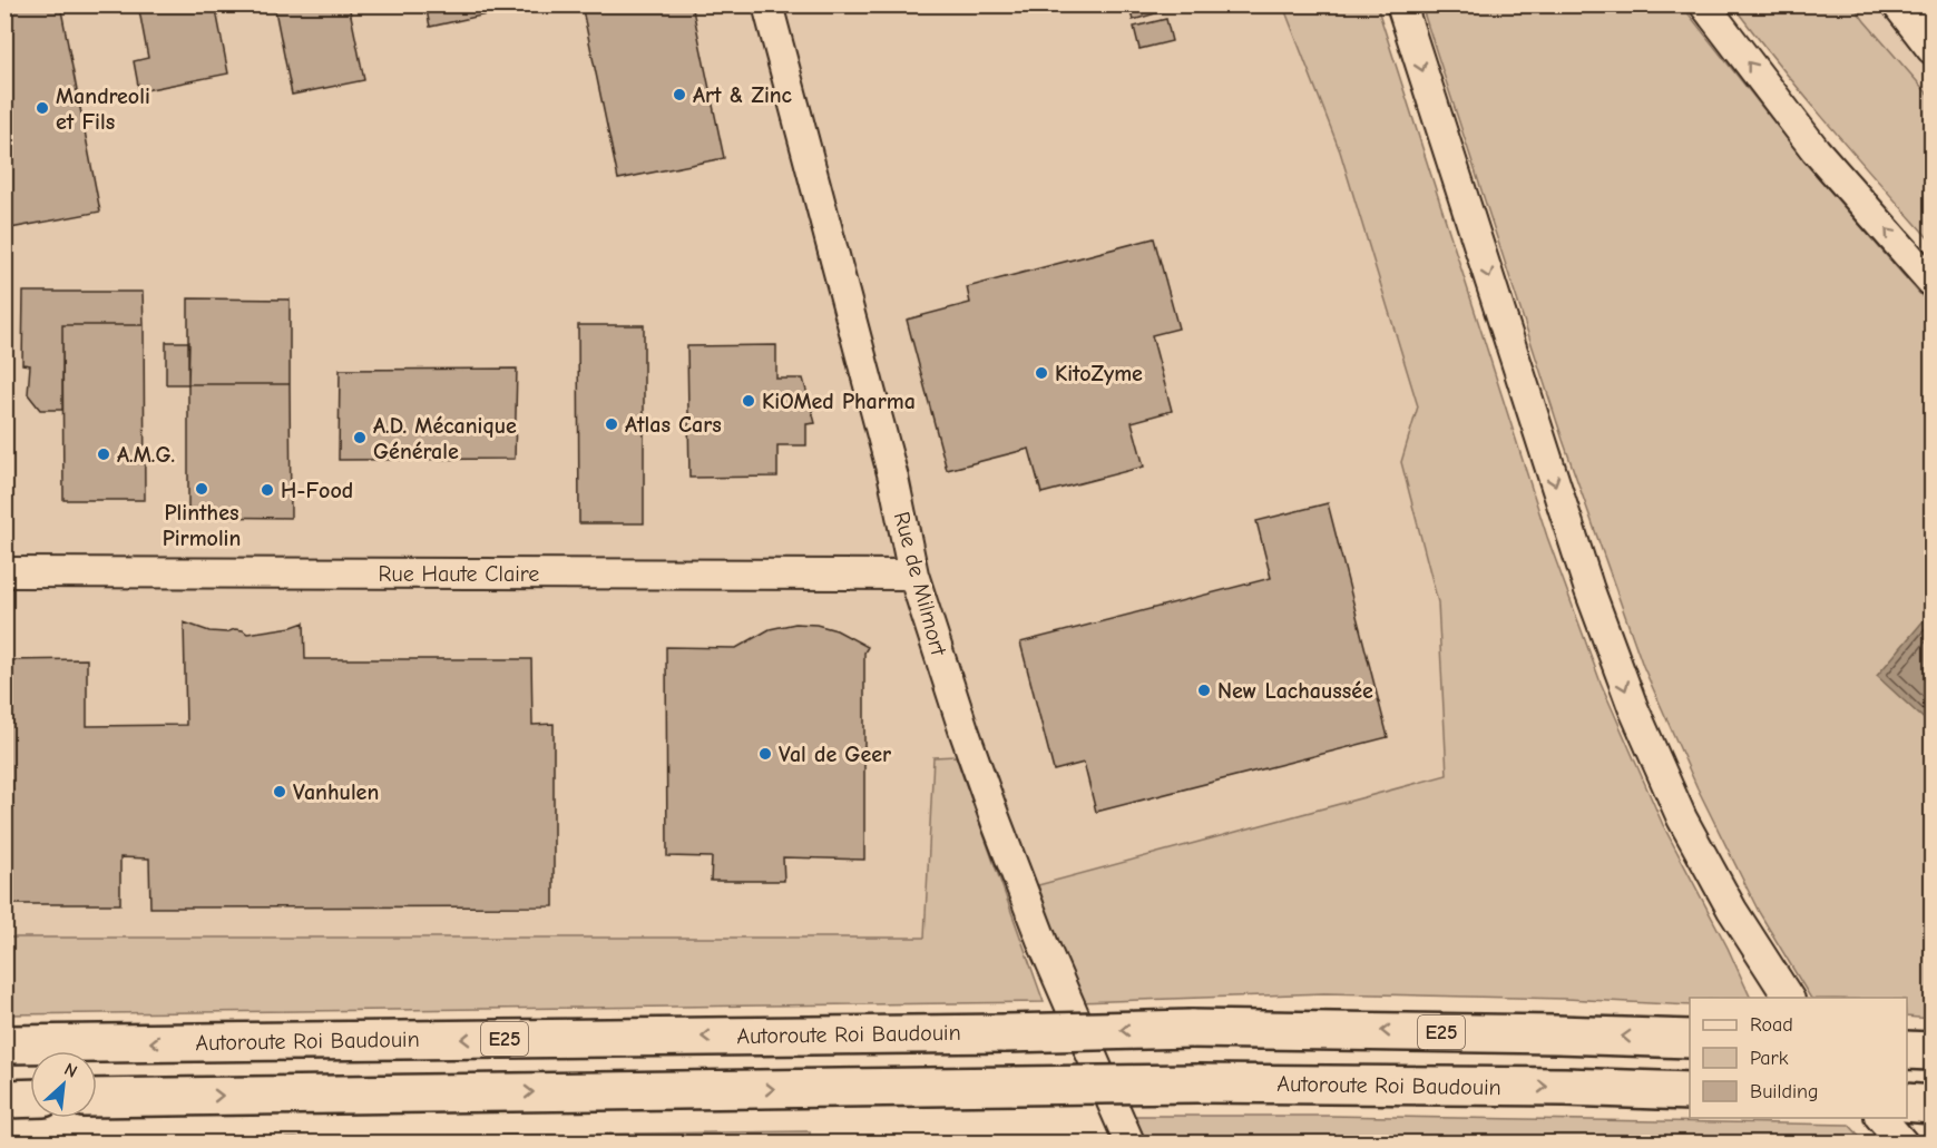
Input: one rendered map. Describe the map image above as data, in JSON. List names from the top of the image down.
{
  "streets": {
    "highway": ["E25", "Autoroute Roi Baudouin"],
    "street": ["Rue Haute Claire", "Rue de Milmort"]
  },
  "crossings": [
    ["Rue Haute Claire", "Rue de Milmort"]
  ],
  "places": [
    "Art & Zinc",
    "Mandreoli et Fils",
    "KitoZyme",
    "KiOMed Pharma",
    "Atlas Cars",
    "A.D. Mécanique Générale",
    "A.M.G.",
    "Plinthes Pirmolin",
    "H-Food",
    "New Lachaussée",
    "Val de Geer",
    "Vanhulen"
  ],
  "legend": ["Road", "Park", "Building"],
  "north": "top right"
}
